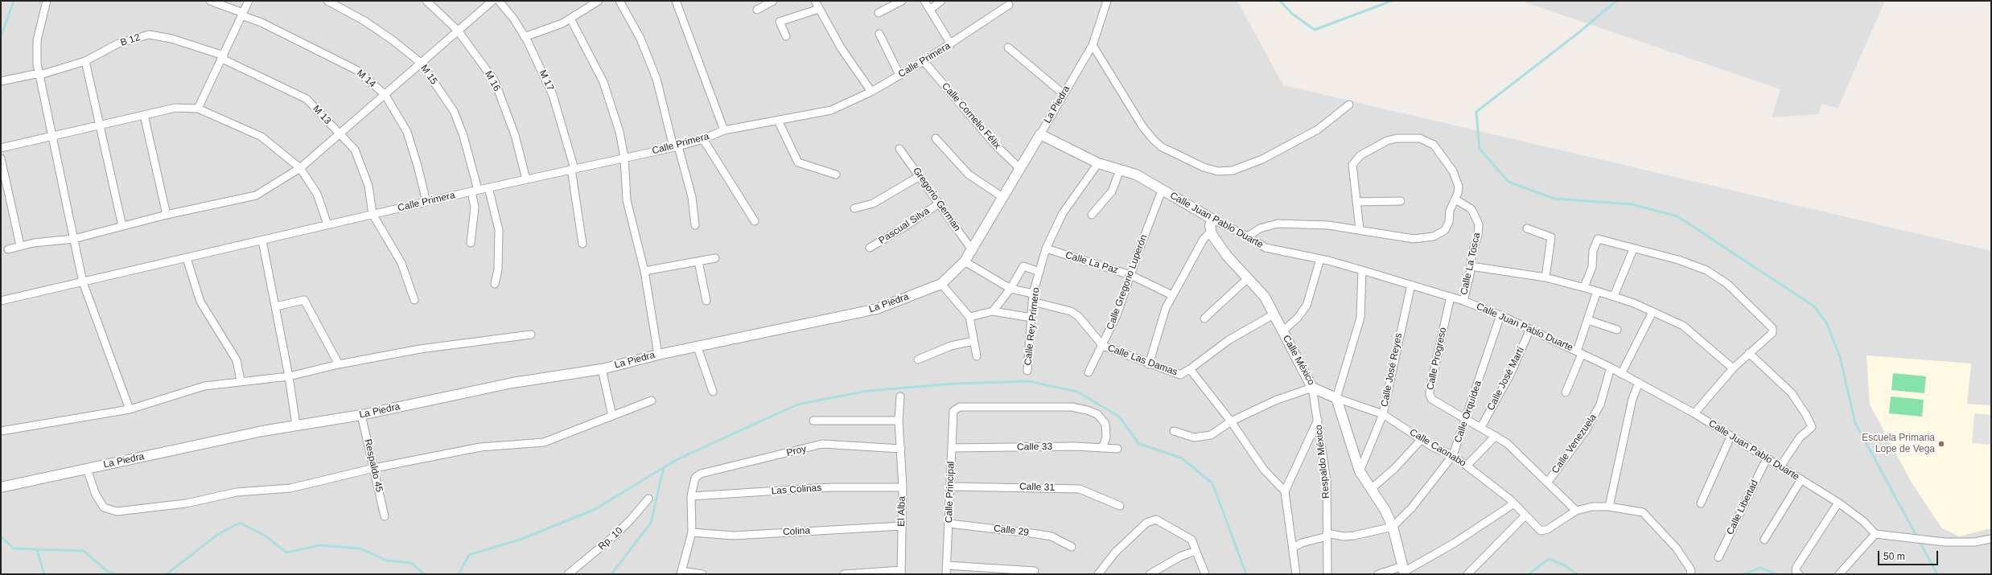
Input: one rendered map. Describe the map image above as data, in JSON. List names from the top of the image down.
{
  "streets": {
    "street": [
      "B 12",
      "Calle Primera",
      "M 15",
      "M 14",
      "M 17",
      "M 16",
      "La Piedra",
      "M 13",
      "Calle Cornelio Félix",
      "Gregorio German",
      "Calle Juan Pablo Duarte",
      "Pascual Silva",
      "Calle La Paz",
      "Calle La Tosca",
      "Calle Gregorio Luperón",
      "Calle Rey Primero",
      "Calle Progreso",
      "Calle Las Damas",
      "Calle México",
      "Calle José Reyes",
      "Calle José Martí",
      "Calle Orquídea",
      "Calle Venezuela",
      "Calle 33",
      "Calle Caonabo",
      "Proy",
      "Respaldo México",
      "Respaldo 45",
      "Calle 31",
      "Las Colinas",
      "Calle Principal",
      "Calle Libertad",
      "El Alba",
      "Calle 29",
      "Colina",
      "Rp. 10"
    ]
  },
  "crossings": [
    ["B 12", "M 13"],
    ["Calle Primera", "M 15"],
    ["Calle Primera", "M 14"],
    ["Calle Primera", "M 17"],
    ["Calle Primera", "M 16"],
    ["Calle Primera", "M 13"],
    ["Calle Primera", "Calle Cornelio Félix"],
    ["La Piedra", "Calle Cornelio Félix"],
    ["La Piedra", "Gregorio German"],
    ["La Piedra", "Calle Juan Pablo Duarte"],
    ["La Piedra", "Respaldo 45"],
    ["Gregorio German", "Pascual Silva"],
    ["Calle Juan Pablo Duarte", "Calle La Tosca"],
    ["Calle Juan Pablo Duarte", "Calle Gregorio Luperón"],
    ["Calle Juan Pablo Duarte", "Calle Rey Primero"],
    ["Calle Juan Pablo Duarte", "Calle Progreso"],
    ["Calle Juan Pablo Duarte", "Calle José Reyes"],
    ["Calle Juan Pablo Duarte", "Calle José Martí"],
    ["Calle Juan Pablo Duarte", "Calle Orquídea"],
    ["Calle Juan Pablo Duarte", "Calle Venezuela"],
    ["Calle Juan Pablo Duarte", "Calle Libertad"],
    ["Calle La Paz", "Calle Gregorio Luperón"],
    ["Calle La Paz", "Calle Rey Primero"],
    ["Calle Gregorio Luperón", "Calle Las Damas"],
    ["Calle Rey Primero", "Calle Las Damas"],
    ["Calle Progreso", "Calle José Martí"],
    ["Calle Progreso", "Calle Orquídea"],
    ["Calle Progreso", "Calle Venezuela"],
    ["Calle Progreso", "Calle Caonabo"],
    ["Calle México", "Calle Caonabo"],
    ["Calle México", "Respaldo México"],
    ["Calle José Reyes", "Calle Caonabo"],
    ["Calle Orquídea", "Calle Caonabo"],
    ["Calle 33", "Calle Principal"],
    ["Proy", "Las Colinas"],
    ["Proy", "El Alba"],
    ["Calle 31", "Calle Principal"],
    ["Las Colinas", "El Alba"],
    ["Calle Principal", "Calle 29"],
    ["El Alba", "Colina"]
  ],
  "places": ["Escuela Primaria Lope de Vega"],
  "scale_bar": "50 m"
}
